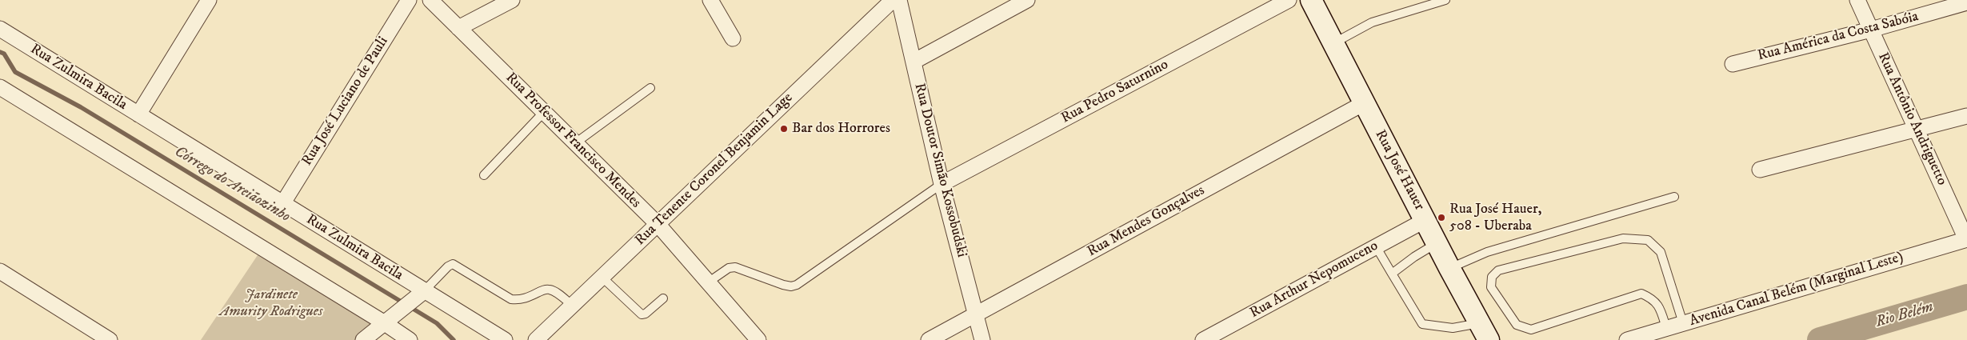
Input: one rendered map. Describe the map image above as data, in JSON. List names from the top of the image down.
{
  "streets": {
    "main road": ["Rua José Hauer"],
    "street": [
      "Rua América da Costa Sabóia",
      "Rua Zulmira Bacila",
      "Rua Pedro Saturnino",
      "Rua José Luciano de Pauli",
      "Rua Antônio Andriguetto",
      "Rua Professor Francisco Mendes",
      "Rua Tenente Coronel Benjamin Lage",
      "Rua Doutor Simão Kossobudski",
      "Rua Mendes Gonçalves",
      "Rua Arthur Nepomuceno",
      "Avenida Canal Belém (Marginal Leste)"
    ]
  },
  "crossings": [
    ["Rua América da Costa Sabóia", "Rua Antônio Andriguetto"],
    ["Rua Zulmira Bacila", "Rua José Luciano de Pauli"],
    ["Rua Pedro Saturnino", "Rua Doutor Simão Kossobudski"],
    ["Rua Antônio Andriguetto", "Avenida Canal Belém (Marginal Leste)"],
    ["Rua Professor Francisco Mendes", "Rua Tenente Coronel Benjamin Lage"],
    ["Rua Doutor Simão Kossobudski", "Rua Mendes Gonçalves"],
    ["Rua José Hauer", "Rua Mendes Gonçalves"],
    ["Rua José Hauer", "Rua Arthur Nepomuceno"]
  ],
  "water": ["Córrego do Areiãozinho", "Rio Belém"],
  "parks": ["Jardinete Amurity Rodrigues"],
  "places": ["Bar dos Horrores", "Rua José Hauer, 508 - Uberaba"]
}
